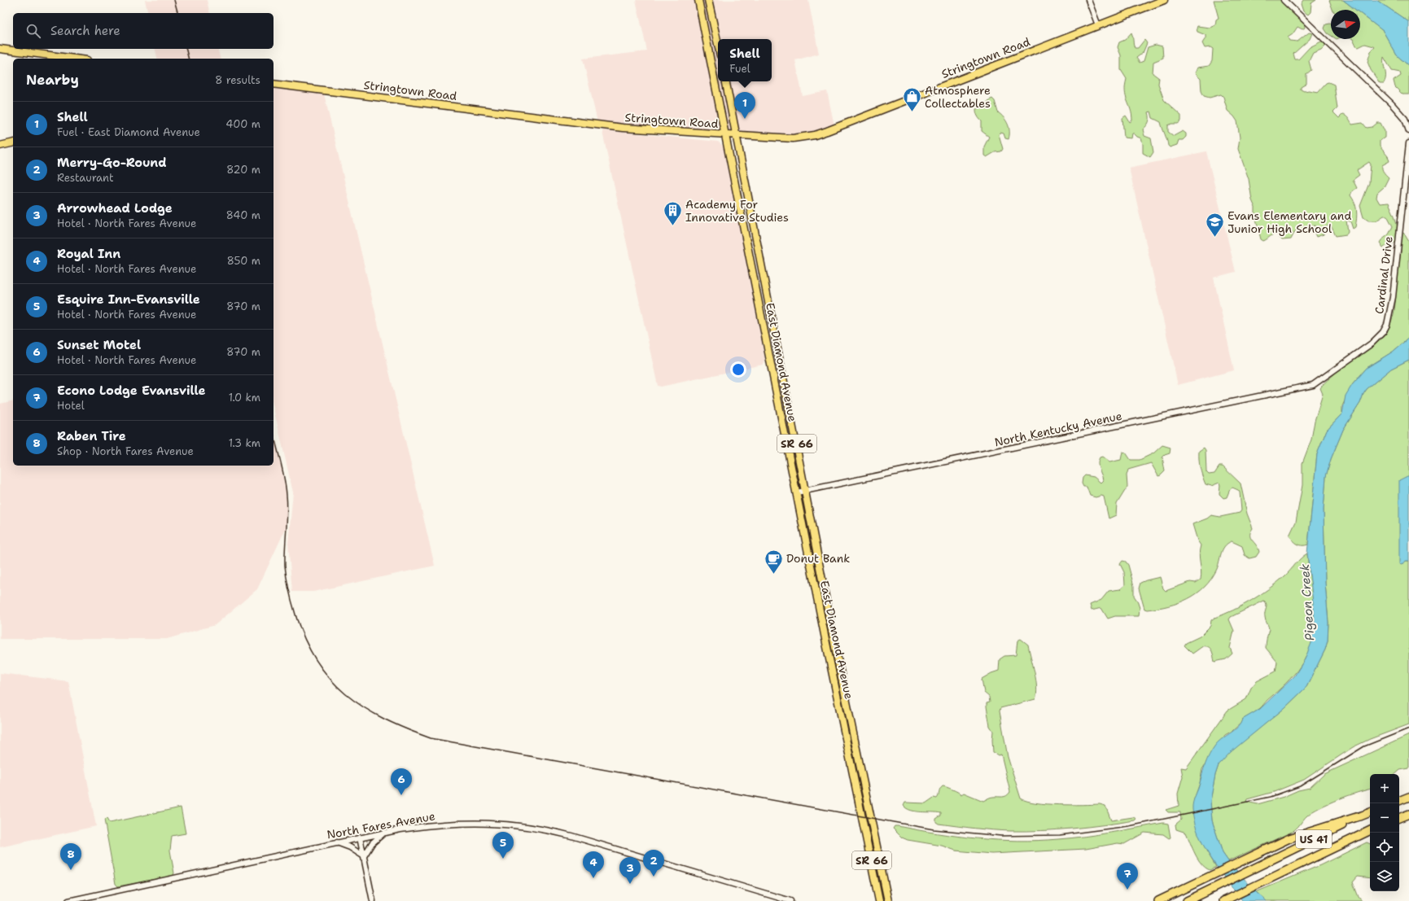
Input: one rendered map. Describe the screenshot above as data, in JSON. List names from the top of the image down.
{
  "streets": {
    "highway": ["US 41"],
    "main road": ["Stringtown Road", "East Diamond Avenue", "SR 66"],
    "street": ["Cardinal Drive", "North Kentucky Avenue", "North Fares Avenue"]
  },
  "crossings": [
    ["Stringtown Road", "East Diamond Avenue"],
    ["Cardinal Drive", "North Kentucky Avenue"],
    ["East Diamond Avenue", "North Kentucky Avenue"]
  ],
  "water": ["Pigeon Creek"],
  "places": {
    "shop": ["Atmosphere Collectables"],
    "building": ["Academy For Innovative Studies"],
    "school or university": ["Evans Elementary and Junior High School"],
    "cafe": ["Donut Bank"]
  },
  "north": "right",
  "page": {
    "search": "Search here",
    "popup": ["Shell", "Fuel"],
    "heading": ["Nearby", "8 results"],
    "pins": [
      "1",
      "6",
      "5",
      "8",
      "2",
      "4",
      "3",
      "7"
    ],
    "list": [
      {
        "mark": "1",
        "name": "Shell",
        "note": "Fuel · East Diamond Avenue",
        "value": "400 m"
      },
      {
        "mark": "2",
        "name": "Merry-Go-Round",
        "note": "Restaurant",
        "value": "820 m"
      },
      {
        "mark": "3",
        "name": "Arrowhead Lodge",
        "note": "Hotel · North Fares Avenue",
        "value": "840 m"
      },
      {
        "mark": "4",
        "name": "Royal Inn",
        "note": "Hotel · North Fares Avenue",
        "value": "850 m"
      },
      {
        "mark": "5",
        "name": "Esquire Inn-Evansville",
        "note": "Hotel · North Fares Avenue",
        "value": "870 m"
      },
      {
        "mark": "6",
        "name": "Sunset Motel",
        "note": "Hotel · North Fares Avenue",
        "value": "870 m"
      },
      {
        "mark": "7",
        "name": "Econo Lodge Evansville",
        "note": "Hotel",
        "value": "1.0 km"
      },
      {
        "mark": "8",
        "name": "Raben Tire",
        "note": "Shop · North Fares Avenue",
        "value": "1.3 km"
      }
    ],
    "map_buttons": ["+", "−"]
  }
}
